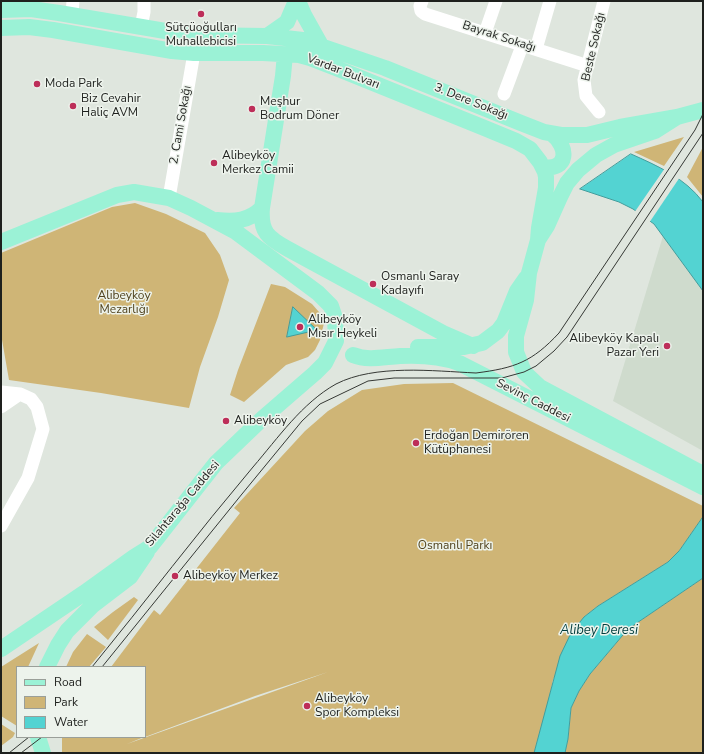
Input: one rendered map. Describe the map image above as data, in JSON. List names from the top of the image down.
{
  "streets": {
    "main road": [
      "Vardar Bulvarı",
      "3. Dere Sokağı",
      "Sevinç Caddesi",
      "Silahtarağa Caddesi"
    ],
    "street": ["Bayrak Sokağı", "Beste Sokağı", "2. Cami Sokağı"]
  },
  "crossings": [
    ["Bayrak Sokağı", "Beste Sokağı"],
    ["Vardar Bulvarı", "2. Cami Sokağı"]
  ],
  "water": ["Alibey Deresi"],
  "parks": ["Alibeyköy Mezarlığı", "Osmanlı Parkı"],
  "places": [
    "Sütçüoğulları Muhallebicisi",
    "Moda Park",
    "Biz Cevahir Haliç AVM",
    "Meşhur Bodrum Döner",
    "Alibeyköy Merkez Camii",
    "Osmanlı Saray Kadayıfı",
    "Alibeyköy Mısır Heykeli",
    "Alibeyköy Kapalı Pazar Yeri",
    "Alibeyköy",
    "Erdoğan Demirören Kütüphanesi",
    "Alibeyköy Merkez",
    "Alibeyköy Spor Kompleksi"
  ],
  "legend": ["Road", "Park", "Water"]
}
